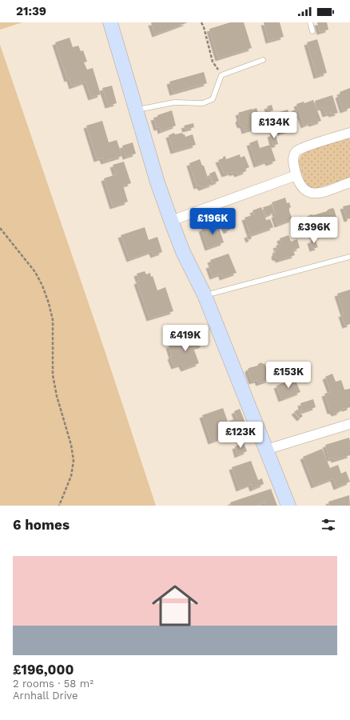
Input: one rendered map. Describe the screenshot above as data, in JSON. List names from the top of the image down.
{
  "page": {
    "status": "21:39",
    "price": [
      "£134K",
      "£196K",
      "£396K",
      "£419K",
      "£153K",
      "£123K"
    ],
    "heading": "6 homes",
    "list": [
      {
        "name": "£196,000",
        "note": "2 rooms · 58 m² · Arnhall Drive"
      }
    ]
  }
}
